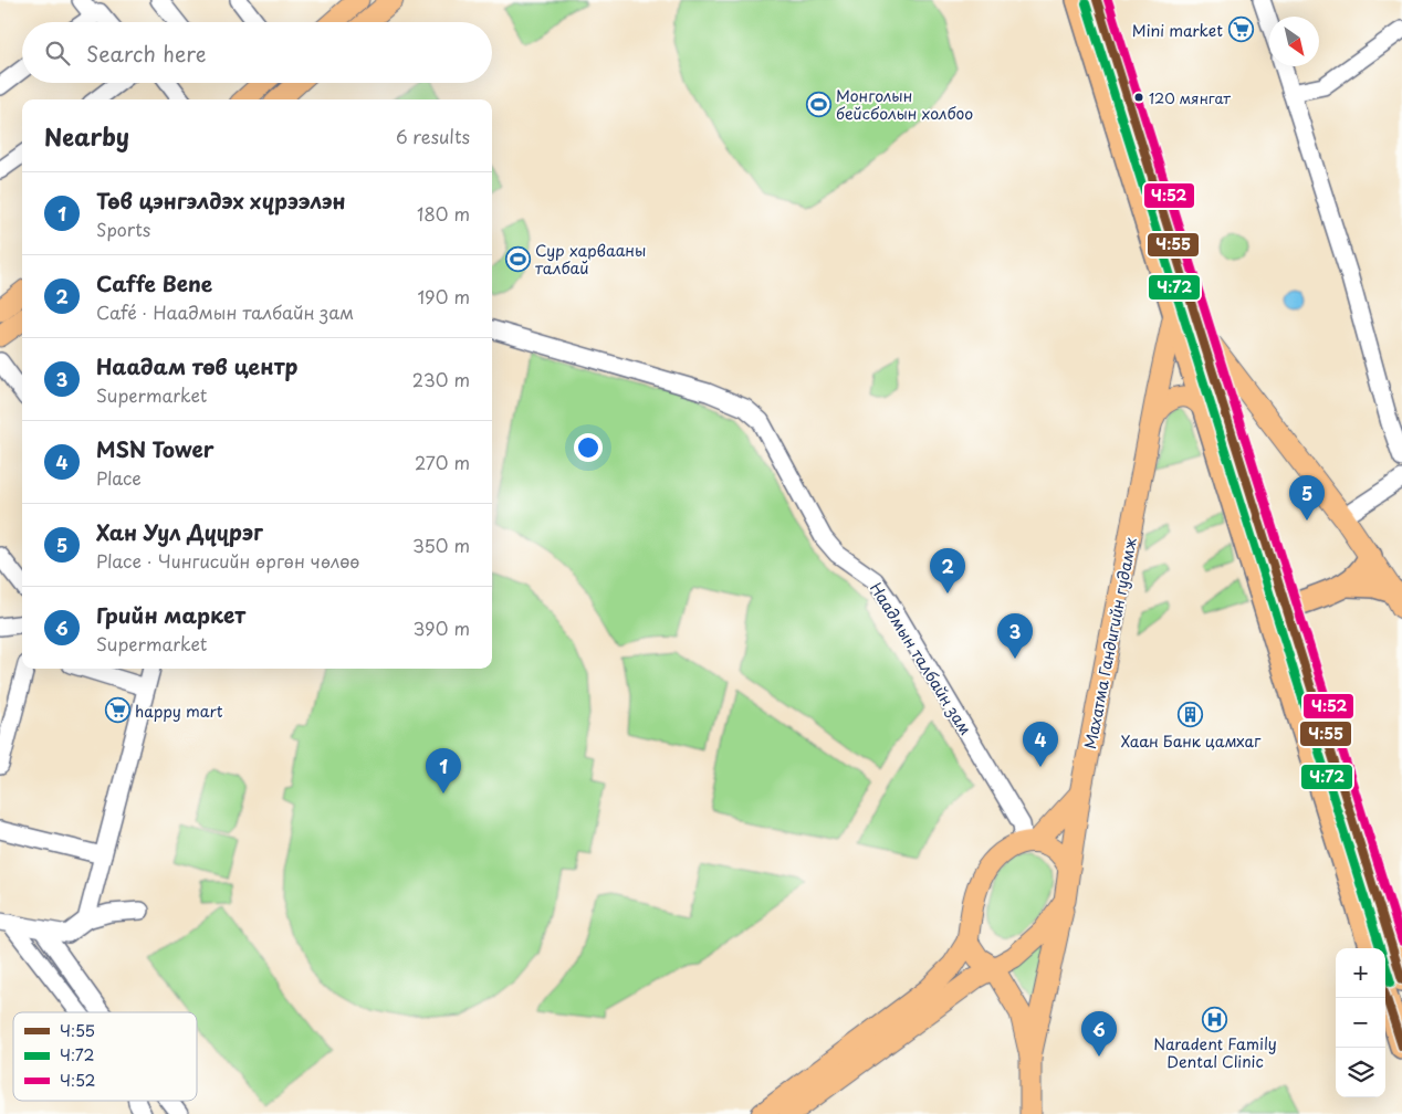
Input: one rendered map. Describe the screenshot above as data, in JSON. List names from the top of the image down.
{
  "streets": {
    "main road": ["Махатма Гандигийн гудамж"],
    "street": ["Наадмын талбайн зам"]
  },
  "crossings": [
    ["Махатма Гандигийн гудамж", "Наадмын талбайн зам"]
  ],
  "places": {
    "supermarket": ["Mini market", "happy mart"],
    "other": ["120 мянгат"],
    "sports": ["Монголын бейсболын холбоо", "Сур харвааны талбай"],
    "building": ["Хаан Банк цамхаг"],
    "hospital": ["Naradent Family Dental Clinic"]
  },
  "lines": ["transit line Ч:55", "transit line Ч:52", "transit line Ч:72"],
  "legend": ["Ч:55", "Ч:72", "Ч:52"],
  "north": "bottom right",
  "page": {
    "search": "Search here",
    "heading": ["Nearby", "6 results"],
    "list": [
      {
        "mark": "1",
        "name": "Төв цэнгэлдэх хүрээлэн",
        "note": "Sports",
        "value": "180 m"
      },
      {
        "mark": "2",
        "name": "Caffe Bene",
        "note": "Café · Наадмын талбайн зам",
        "value": "190 m"
      },
      {
        "mark": "3",
        "name": "Наадам төв центр",
        "note": "Supermarket",
        "value": "230 m"
      },
      {
        "mark": "4",
        "name": "MSN Tower",
        "note": "Place",
        "value": "270 m"
      },
      {
        "mark": "5",
        "name": "Хан Уул Дүүрэг",
        "note": "Place · Чингисийн өргөн чөлөө",
        "value": "350 m"
      },
      {
        "mark": "6",
        "name": "Грийн маркет",
        "note": "Supermarket",
        "value": "390 m"
      }
    ],
    "pins": [
      "5",
      "2",
      "3",
      "4",
      "1",
      "6"
    ],
    "map_buttons": ["+", "−"]
  }
}
